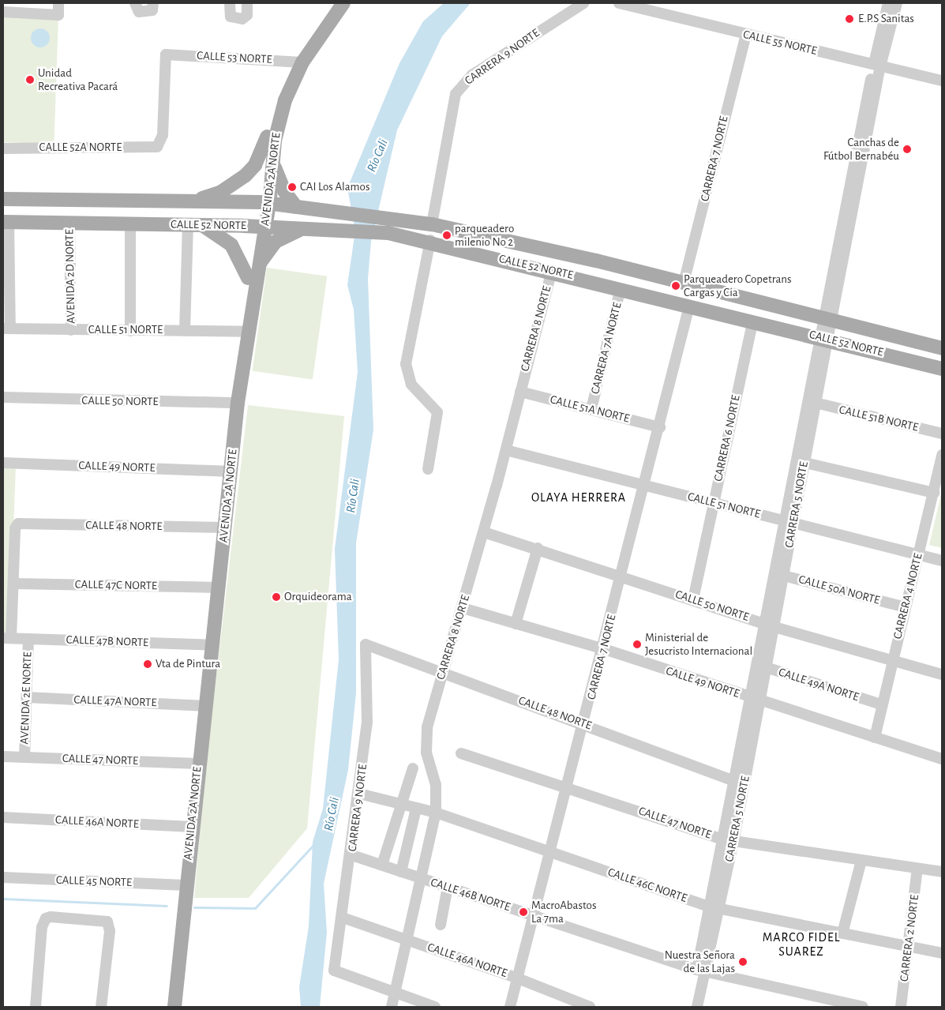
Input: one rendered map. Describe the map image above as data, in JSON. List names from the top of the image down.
{
  "streets": {
    "main road": ["AVENIDA 2A NORTE", "CALLE 52 NORTE"],
    "street": [
      "CALLE 55 NORTE",
      "CARRERA 9 NORTE",
      "CALLE 53 NORTE",
      "CALLE 52A NORTE",
      "CARRERA 7 NORTE",
      "AVENIDA 2D NORTE",
      "CARRERA 8 NORTE",
      "CALLE 51 NORTE",
      "CARRERA 7A NORTE",
      "CALLE 50 NORTE",
      "CALLE 51A NORTE",
      "CALLE 51B NORTE",
      "CARRERA 6 NORTE",
      "CALLE 49 NORTE",
      "CARRERA 5 NORTE",
      "CALLE 48 NORTE",
      "CALLE 47C NORTE",
      "CALLE 50A NORTE",
      "CARRERA 4 NORTE",
      "CALLE 47B NORTE",
      "CALLE 49A NORTE",
      "AVENIDA 2E NORTE",
      "CALLE 47A NORTE",
      "CALLE 47 NORTE",
      "CALLE 46A NORTE",
      "CALLE 45 NORTE",
      "CALLE 46C NORTE",
      "CALLE 46B NORTE",
      "CARRERA 2 NORTE"
    ]
  },
  "crossings": [
    ["CALLE 55 NORTE", "CARRERA 7 NORTE"],
    ["CALLE 55 NORTE", "CARRERA 5 NORTE"],
    ["CARRERA 9 NORTE", "CALLE 52 NORTE"],
    ["CARRERA 9 NORTE", "CARRERA 8 NORTE"],
    ["CARRERA 9 NORTE", "CALLE 48 NORTE"],
    ["CARRERA 9 NORTE", "CALLE 46A NORTE"],
    ["CARRERA 9 NORTE", "CALLE 46C NORTE"],
    ["CARRERA 9 NORTE", "CALLE 46B NORTE"],
    ["CALLE 53 NORTE", "CALLE 52A NORTE"],
    ["CALLE 53 NORTE", "AVENIDA 2A NORTE"],
    ["CARRERA 7 NORTE", "CALLE 52 NORTE"],
    ["CARRERA 7 NORTE", "CALLE 51 NORTE"],
    ["CARRERA 7 NORTE", "CALLE 50 NORTE"],
    ["CARRERA 7 NORTE", "CALLE 51A NORTE"],
    ["CARRERA 7 NORTE", "CALLE 49 NORTE"],
    ["CARRERA 7 NORTE", "CALLE 48 NORTE"],
    ["CARRERA 7 NORTE", "CALLE 47 NORTE"],
    ["CARRERA 7 NORTE", "CALLE 46A NORTE"],
    ["CARRERA 7 NORTE", "CALLE 46C NORTE"],
    ["CARRERA 7 NORTE", "CALLE 46B NORTE"],
    ["AVENIDA 2A NORTE", "CALLE 52 NORTE"],
    ["AVENIDA 2A NORTE", "CALLE 51 NORTE"],
    ["AVENIDA 2A NORTE", "CALLE 50 NORTE"],
    ["AVENIDA 2A NORTE", "CALLE 49 NORTE"],
    ["AVENIDA 2A NORTE", "CALLE 48 NORTE"],
    ["AVENIDA 2A NORTE", "CALLE 47C NORTE"],
    ["AVENIDA 2A NORTE", "CALLE 47B NORTE"],
    ["AVENIDA 2A NORTE", "CALLE 47A NORTE"],
    ["AVENIDA 2A NORTE", "CALLE 47 NORTE"],
    ["AVENIDA 2A NORTE", "CALLE 46A NORTE"],
    ["AVENIDA 2A NORTE", "CALLE 45 NORTE"],
    ["CALLE 52 NORTE", "AVENIDA 2D NORTE"],
    ["CALLE 52 NORTE", "CARRERA 8 NORTE"],
    ["CALLE 52 NORTE", "CARRERA 7A NORTE"],
    ["CALLE 52 NORTE", "CARRERA 6 NORTE"],
    ["CALLE 52 NORTE", "CARRERA 5 NORTE"],
    ["AVENIDA 2D NORTE", "CALLE 51 NORTE"],
    ["CARRERA 8 NORTE", "CALLE 51 NORTE"],
    ["CARRERA 8 NORTE", "CALLE 50 NORTE"],
    ["CARRERA 8 NORTE", "CALLE 51A NORTE"],
    ["CARRERA 8 NORTE", "CALLE 49 NORTE"],
    ["CARRERA 8 NORTE", "CALLE 48 NORTE"],
    ["CARRERA 8 NORTE", "CALLE 46A NORTE"],
    ["CARRERA 8 NORTE", "CALLE 46C NORTE"],
    ["CARRERA 8 NORTE", "CALLE 46B NORTE"],
    ["CALLE 51 NORTE", "CARRERA 6 NORTE"],
    ["CALLE 51 NORTE", "CARRERA 5 NORTE"],
    ["CALLE 51 NORTE", "CARRERA 4 NORTE"],
    ["CARRERA 7A NORTE", "CALLE 51A NORTE"],
    ["CALLE 50 NORTE", "CARRERA 6 NORTE"],
    ["CALLE 50 NORTE", "CARRERA 5 NORTE"],
    ["CALLE 50 NORTE", "CARRERA 4 NORTE"],
    ["CALLE 51B NORTE", "CARRERA 5 NORTE"],
    ["CALLE 49 NORTE", "CARRERA 5 NORTE"],
    ["CALLE 49 NORTE", "CARRERA 4 NORTE"],
    ["CARRERA 5 NORTE", "CALLE 48 NORTE"],
    ["CARRERA 5 NORTE", "CALLE 50A NORTE"],
    ["CARRERA 5 NORTE", "CALLE 49A NORTE"],
    ["CARRERA 5 NORTE", "CALLE 47 NORTE"],
    ["CARRERA 5 NORTE", "CALLE 46C NORTE"],
    ["CARRERA 5 NORTE", "CALLE 46B NORTE"],
    ["CALLE 48 NORTE", "AVENIDA 2E NORTE"],
    ["CALLE 47C NORTE", "AVENIDA 2E NORTE"],
    ["CALLE 50A NORTE", "CARRERA 4 NORTE"],
    ["CARRERA 4 NORTE", "CALLE 49A NORTE"],
    ["CALLE 47B NORTE", "AVENIDA 2E NORTE"],
    ["AVENIDA 2E NORTE", "CALLE 47A NORTE"],
    ["AVENIDA 2E NORTE", "CALLE 47 NORTE"],
    ["CALLE 47 NORTE", "CARRERA 2 NORTE"],
    ["CALLE 46C NORTE", "CARRERA 2 NORTE"]
  ],
  "districts": ["OLAYA HERRERA", "MARCO FIDEL SUAREZ"],
  "water": ["Río Cali"],
  "places": [
    "E.P.S Sanitas",
    "Unidad Recreativa Pacará",
    "Canchas de Fútbol Bernabéu",
    "CAI Los Alamos",
    "parqueadero milenio No 2",
    "Parqueadero Copetrans Cargas y Cia",
    "Orquideorama",
    "Ministerial de Jesucristo Internacional",
    "Vta de Pintura",
    "MacroAbastos La 7ma",
    "Nuestra Señora de las Lajas"
  ]
}
